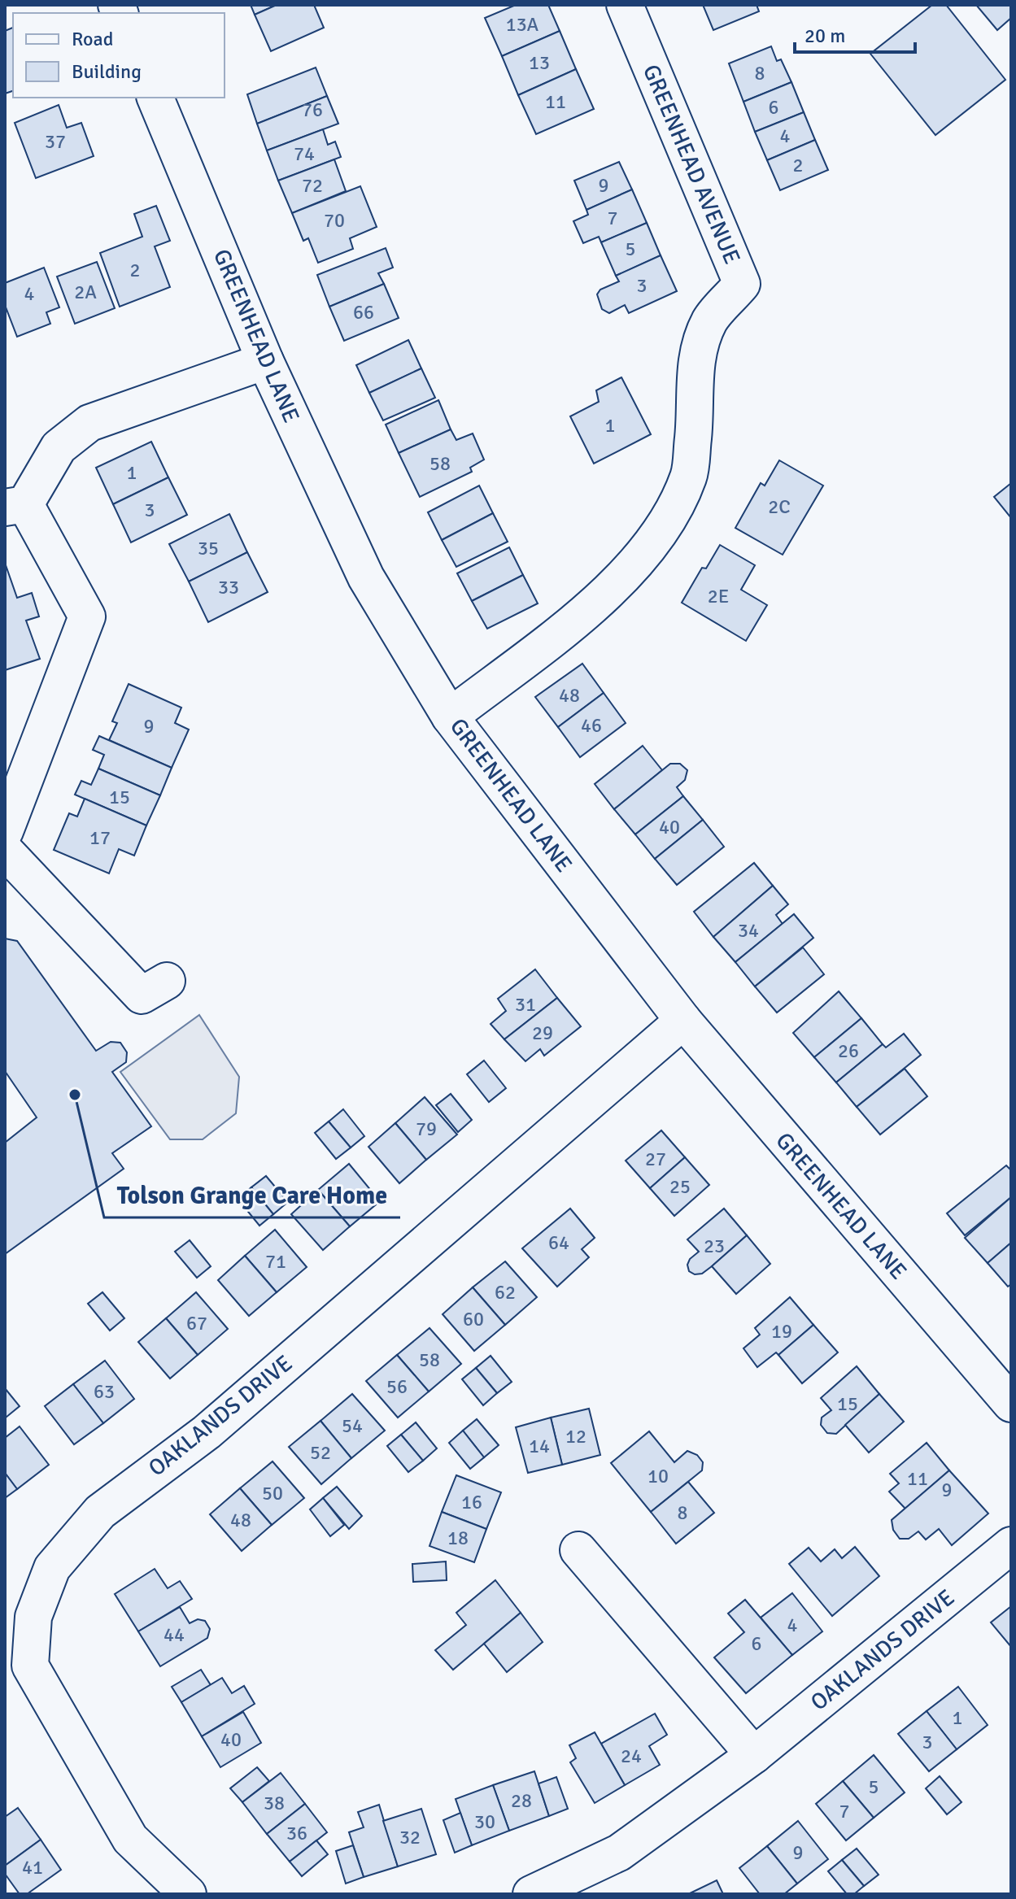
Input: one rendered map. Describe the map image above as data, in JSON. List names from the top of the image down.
{
  "streets": {
    "street": ["GREENHEAD AVENUE", "GREENHEAD LANE", "OAKLANDS DRIVE"]
  },
  "crossings": [
    ["GREENHEAD AVENUE", "GREENHEAD LANE"],
    ["GREENHEAD LANE", "OAKLANDS DRIVE"]
  ],
  "places": ["Tolson Grange Care Home"],
  "house_numbers": [
    "13A",
    "13",
    "8",
    "11",
    "6",
    "76",
    "4",
    "37",
    "74",
    "2",
    "72",
    "9",
    "7",
    "70",
    "5",
    "2",
    "3",
    "2A",
    "4",
    "66",
    "1",
    "58",
    "1",
    "2C",
    "3",
    "35",
    "33",
    "2E",
    "48",
    "46",
    "9",
    "15",
    "40",
    "17",
    "34",
    "31",
    "29",
    "26",
    "79",
    "27",
    "25",
    "64",
    "23",
    "71",
    "62",
    "60",
    "67",
    "19",
    "58",
    "56",
    "63",
    "15",
    "54",
    "12",
    "14",
    "52",
    "10",
    "11",
    "9",
    "50",
    "16",
    "8",
    "48",
    "18",
    "4",
    "44",
    "6",
    "1",
    "40",
    "3",
    "24",
    "5",
    "28",
    "38",
    "7",
    "30",
    "36",
    "32",
    "9",
    "41"
  ],
  "legend": ["Road", "Building"],
  "scale_bar": "20 m"
}
